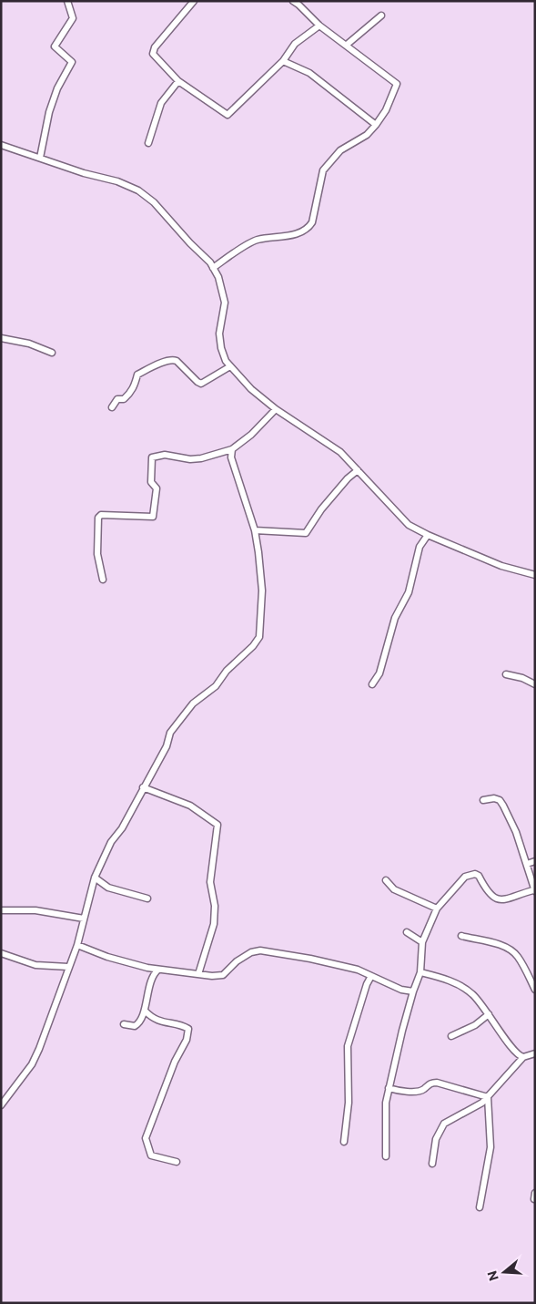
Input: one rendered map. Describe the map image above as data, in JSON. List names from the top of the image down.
{
  "north": "left"
}
